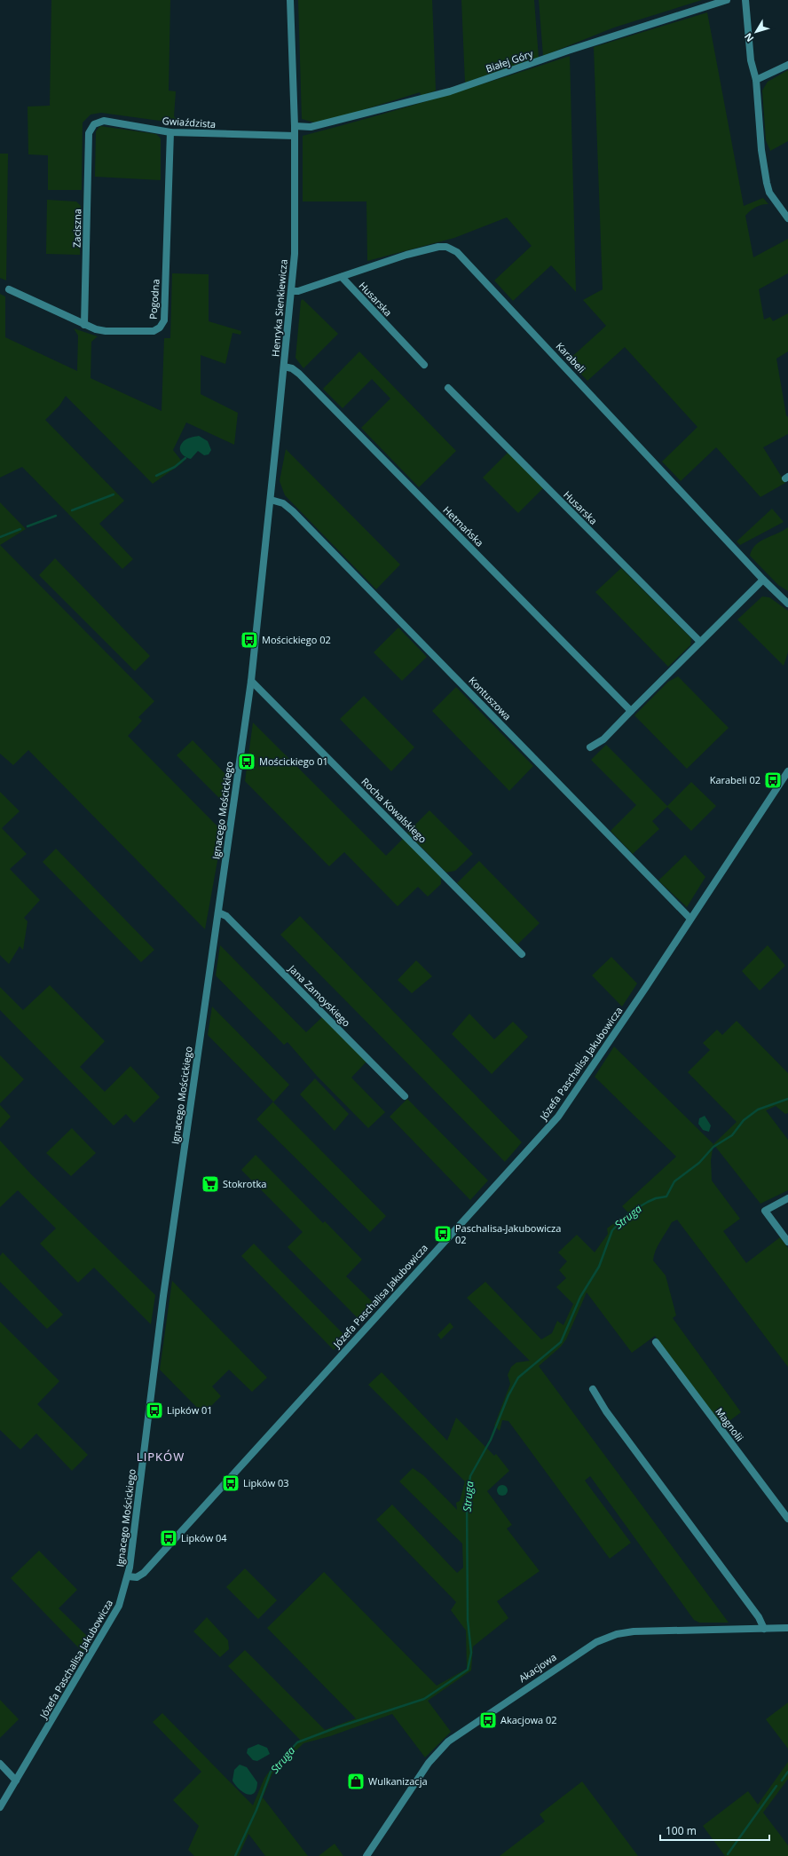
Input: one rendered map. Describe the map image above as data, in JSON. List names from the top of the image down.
{
  "streets": {
    "street": [
      "Białej Góry",
      "Gwiaździsta",
      "Zaciszna",
      "Pogodna",
      "Husarska",
      "Henryka Sienkiewicza",
      "Karabeli",
      "Hetmańska",
      "Kontuszowa",
      "Ignacego Mościckiego",
      "Rocha Kowalskiego",
      "Jana Zamoyskiego",
      "Józefa Paschalisa Jakubowicza",
      "Magnolii",
      "Akacjowa"
    ]
  },
  "crossings": [
    ["Białej Góry", "Henryka Sienkiewicza"],
    ["Gwiaździsta", "Zaciszna"],
    ["Gwiaździsta", "Pogodna"],
    ["Gwiaździsta", "Henryka Sienkiewicza"],
    ["Zaciszna", "Pogodna"],
    ["Husarska", "Karabeli"],
    ["Henryka Sienkiewicza", "Karabeli"],
    ["Henryka Sienkiewicza", "Hetmańska"],
    ["Henryka Sienkiewicza", "Kontuszowa"],
    ["Henryka Sienkiewicza", "Ignacego Mościckiego"],
    ["Kontuszowa", "Józefa Paschalisa Jakubowicza"],
    ["Ignacego Mościckiego", "Rocha Kowalskiego"],
    ["Ignacego Mościckiego", "Jana Zamoyskiego"],
    ["Ignacego Mościckiego", "Józefa Paschalisa Jakubowicza"]
  ],
  "districts": ["LIPKÓW"],
  "water": ["Struga"],
  "places": {
    "bus stop": [
      "Mościckiego 02",
      "Mościckiego 01",
      "Karabeli 02",
      "Paschalisa-Jakubowicza 02",
      "Lipków 01",
      "Lipków 03",
      "Lipków 04",
      "Akacjowa 02"
    ],
    "supermarket": ["Stokrotka"],
    "shop": ["Wulkanizacja"]
  },
  "scale_bar": "100 m",
  "north": "bottom left"
}
